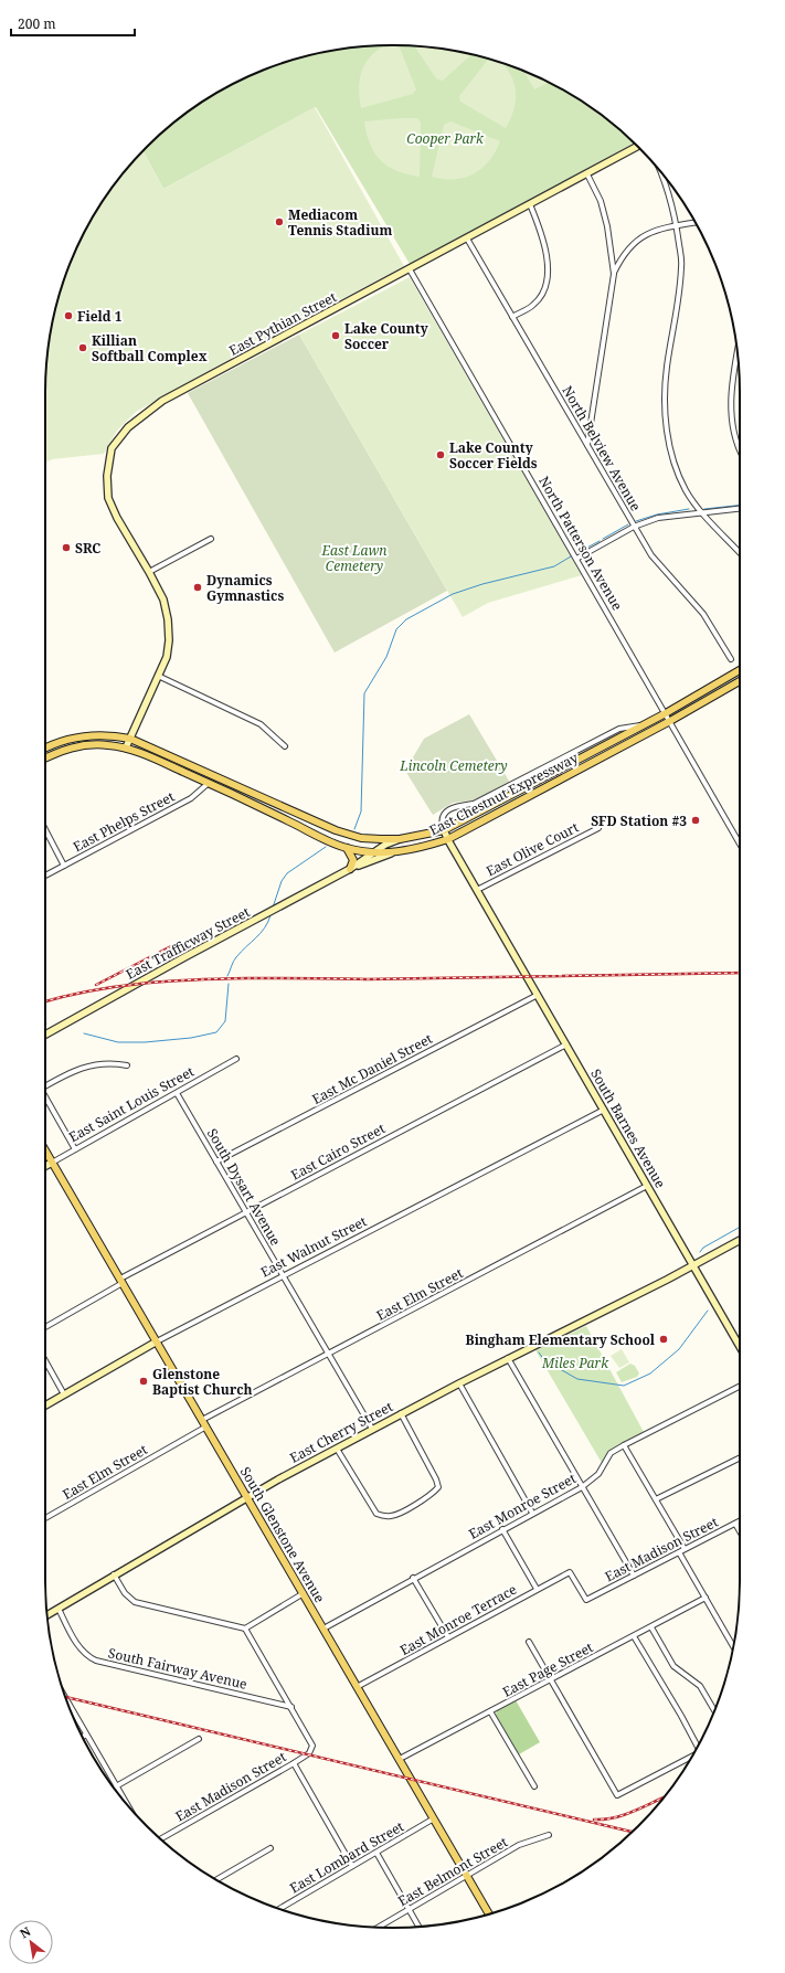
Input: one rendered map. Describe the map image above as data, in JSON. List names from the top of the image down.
{
  "streets": {
    "main road": ["East Chestnut Expressway", "South Glenstone Avenue"],
    "street": [
      "East Pythian Street",
      "North Belview Avenue",
      "North Patterson Avenue",
      "East Phelps Street",
      "East Olive Court",
      "East Trafficway Street",
      "East Mc Daniel Street",
      "East Saint Louis Street",
      "South Barnes Avenue",
      "East Cairo Street",
      "South Dysart Avenue",
      "East Walnut Street",
      "East Elm Street",
      "East Cherry Street",
      "East Monroe Street",
      "East Madison Street",
      "East Monroe Terrace",
      "South Fairway Avenue",
      "East Page Street",
      "East Lombard Street",
      "East Belmont Street"
    ]
  },
  "crossings": [
    ["East Pythian Street", "North Belview Avenue"],
    ["East Pythian Street", "North Patterson Avenue"],
    ["East Pythian Street", "East Chestnut Expressway"],
    ["North Patterson Avenue", "East Chestnut Expressway"],
    ["East Chestnut Expressway", "East Phelps Street"],
    ["East Chestnut Expressway", "East Trafficway Street"],
    ["East Chestnut Expressway", "South Barnes Avenue"],
    ["East Olive Court", "South Barnes Avenue"],
    ["East Mc Daniel Street", "South Barnes Avenue"],
    ["East Mc Daniel Street", "South Dysart Avenue"],
    ["East Saint Louis Street", "South Dysart Avenue"],
    ["East Saint Louis Street", "South Glenstone Avenue"],
    ["South Barnes Avenue", "East Cairo Street"],
    ["South Barnes Avenue", "East Walnut Street"],
    ["South Barnes Avenue", "East Elm Street"],
    ["South Barnes Avenue", "East Cherry Street"],
    ["East Cairo Street", "South Dysart Avenue"],
    ["East Cairo Street", "South Glenstone Avenue"],
    ["South Dysart Avenue", "East Walnut Street"],
    ["South Dysart Avenue", "East Elm Street"],
    ["South Dysart Avenue", "East Cherry Street"],
    ["East Walnut Street", "South Glenstone Avenue"],
    ["East Elm Street", "South Glenstone Avenue"],
    ["East Cherry Street", "South Glenstone Avenue"],
    ["East Cherry Street", "South Fairway Avenue"],
    ["East Monroe Street", "South Glenstone Avenue"],
    ["South Glenstone Avenue", "East Monroe Terrace"],
    ["South Glenstone Avenue", "East Page Street"],
    ["South Glenstone Avenue", "East Lombard Street"],
    ["South Glenstone Avenue", "East Belmont Street"],
    ["East Madison Street", "East Monroe Terrace"],
    ["East Madison Street", "South Fairway Avenue"]
  ],
  "parks": [
    "Cooper Park",
    "East Lawn Cemetery",
    "Lincoln Cemetery",
    "Miles Park"
  ],
  "places": [
    "Mediacom Tennis Stadium",
    "Field 1",
    "Lake County Soccer",
    "Killian Softball Complex",
    "Lake County Soccer Fields",
    "SRC",
    "Dynamics Gymnastics",
    "SFD Station #3",
    "Bingham Elementary School",
    "Glenstone Baptist Church"
  ],
  "scale_bar": "200 m",
  "north": "top left"
}
